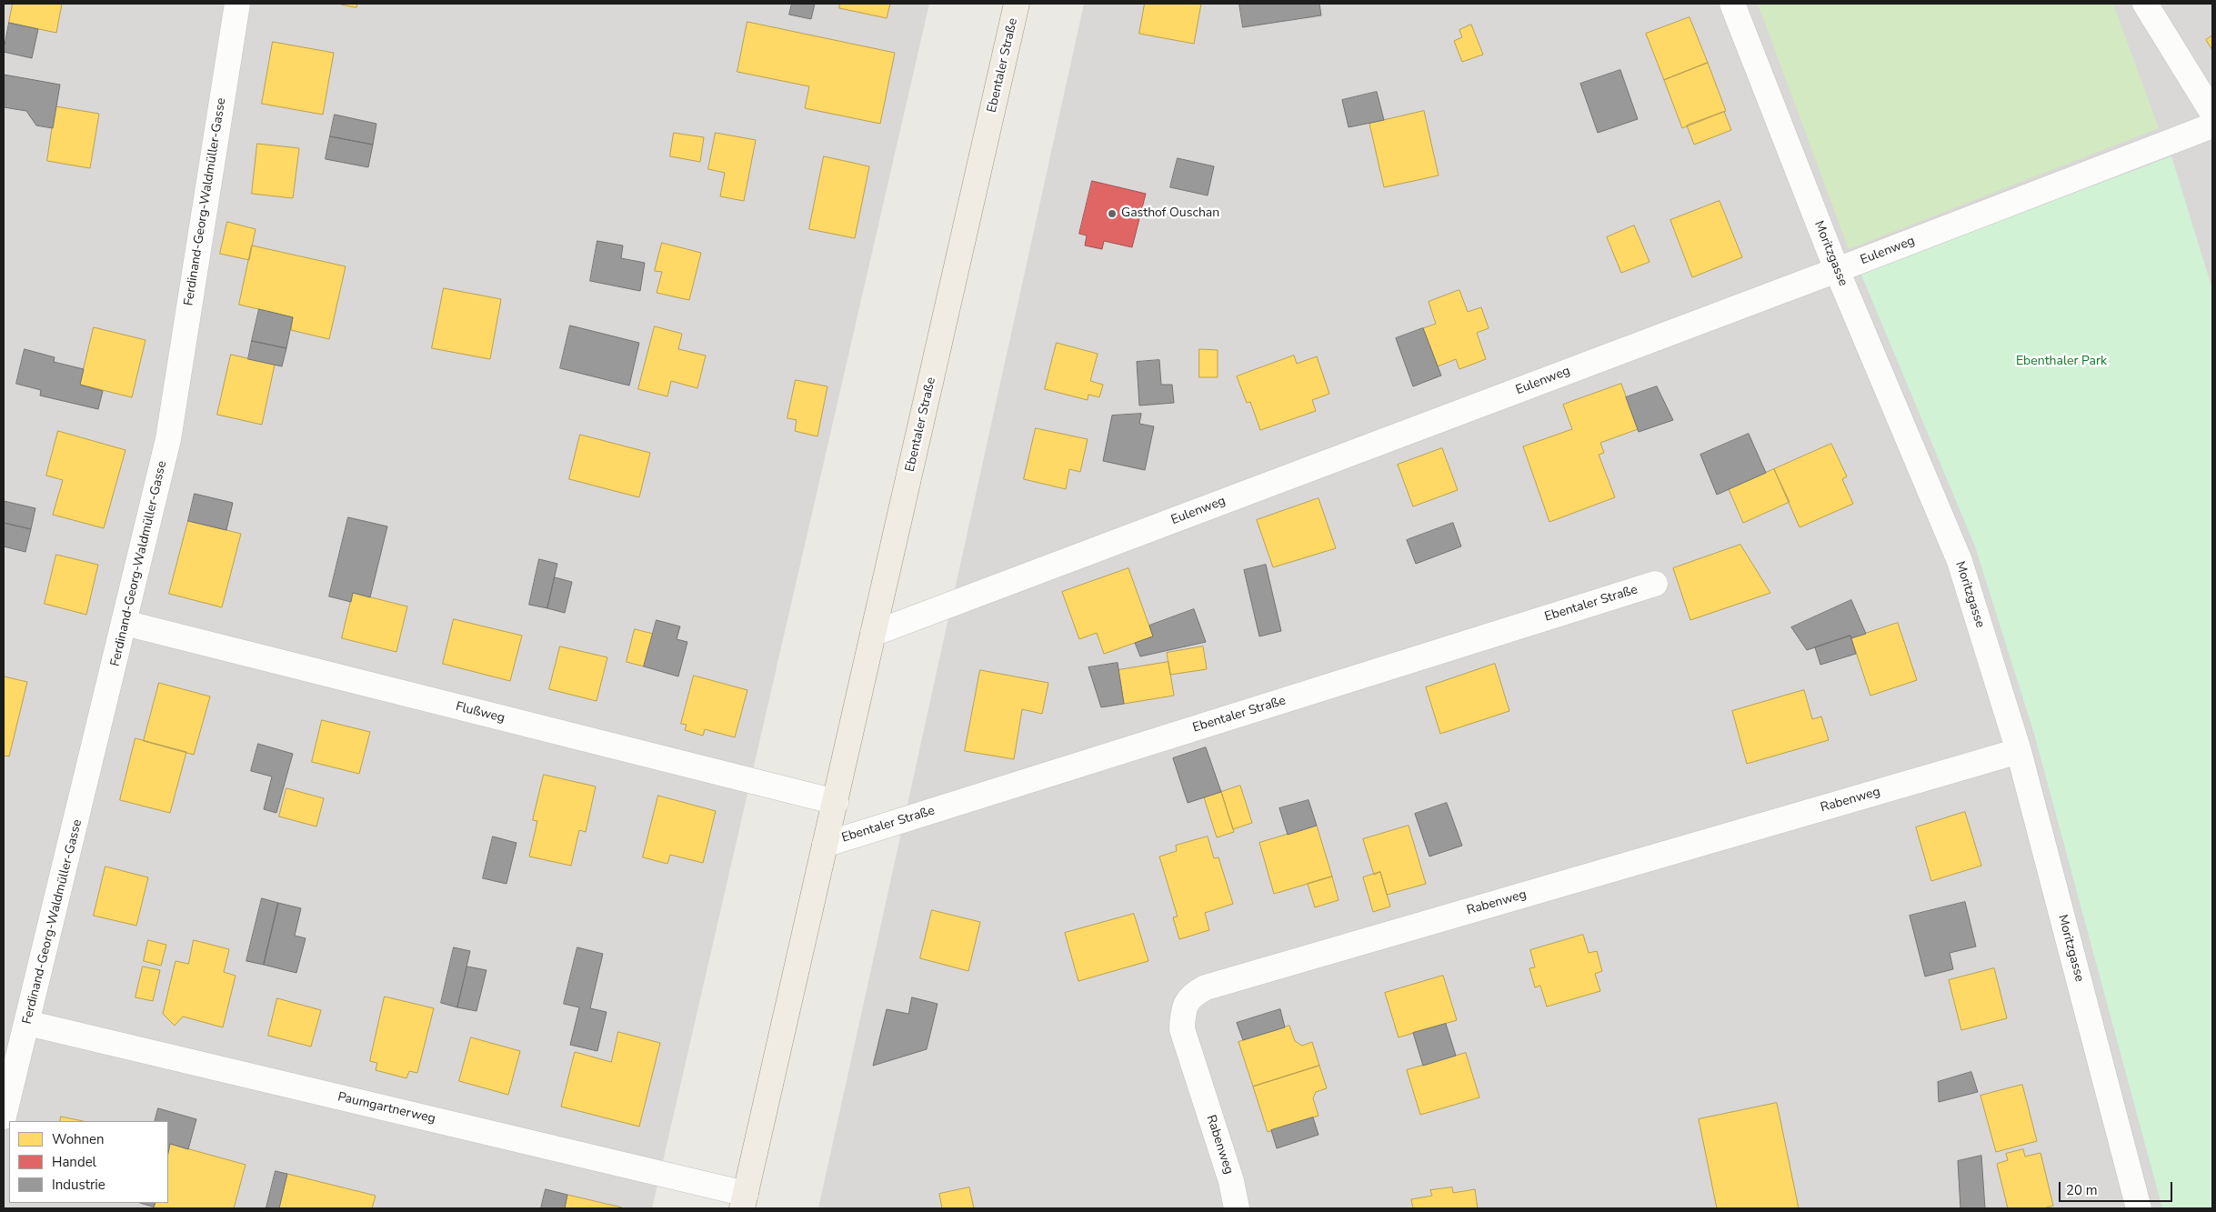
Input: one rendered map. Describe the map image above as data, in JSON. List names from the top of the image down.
{
  "streets": {
    "main road": ["Ebentaler Straße"],
    "street": [
      "Ferdinand-Georg-Waldmüller-Gasse",
      "Eulenweg",
      "Moritzgasse",
      "Flußweg",
      "Rabenweg",
      "Paumgartnerweg"
    ]
  },
  "crossings": [
    ["Ebentaler Straße", "Eulenweg"],
    ["Ebentaler Straße", "Flußweg"],
    ["Ebentaler Straße", "Paumgartnerweg"],
    ["Ferdinand-Georg-Waldmüller-Gasse", "Flußweg"],
    ["Ferdinand-Georg-Waldmüller-Gasse", "Paumgartnerweg"],
    ["Eulenweg", "Moritzgasse"],
    ["Moritzgasse", "Rabenweg"]
  ],
  "parks": ["Ebenthaler Park"],
  "places": ["Gasthof Ouschan"],
  "legend": ["Wohnen", "Handel", "Industrie"],
  "scale_bar": "20 m"
}
